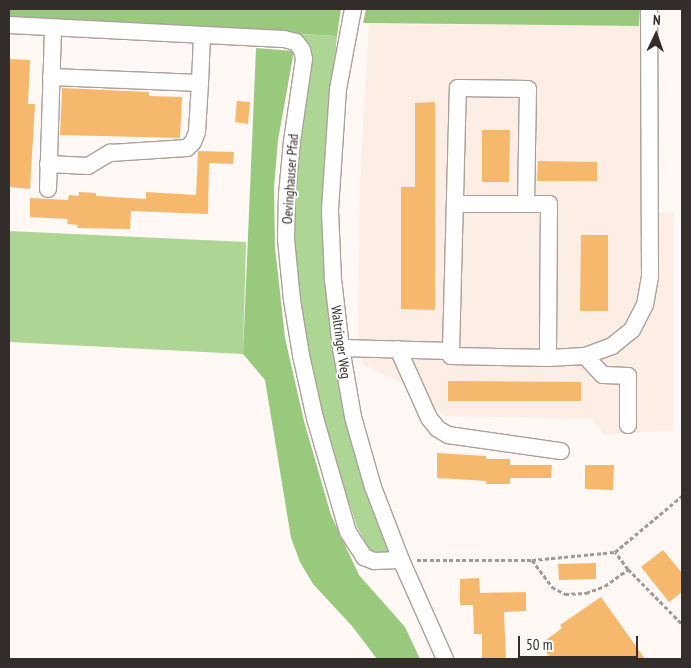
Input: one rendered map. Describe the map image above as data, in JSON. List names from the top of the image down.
{
  "streets": {
    "street": ["Oevinghauser Pfad", "Waltringer Weg"]
  },
  "crossings": [
    ["Oevinghauser Pfad", "Waltringer Weg"]
  ],
  "scale_bar": "50 m",
  "north": "top"
}
